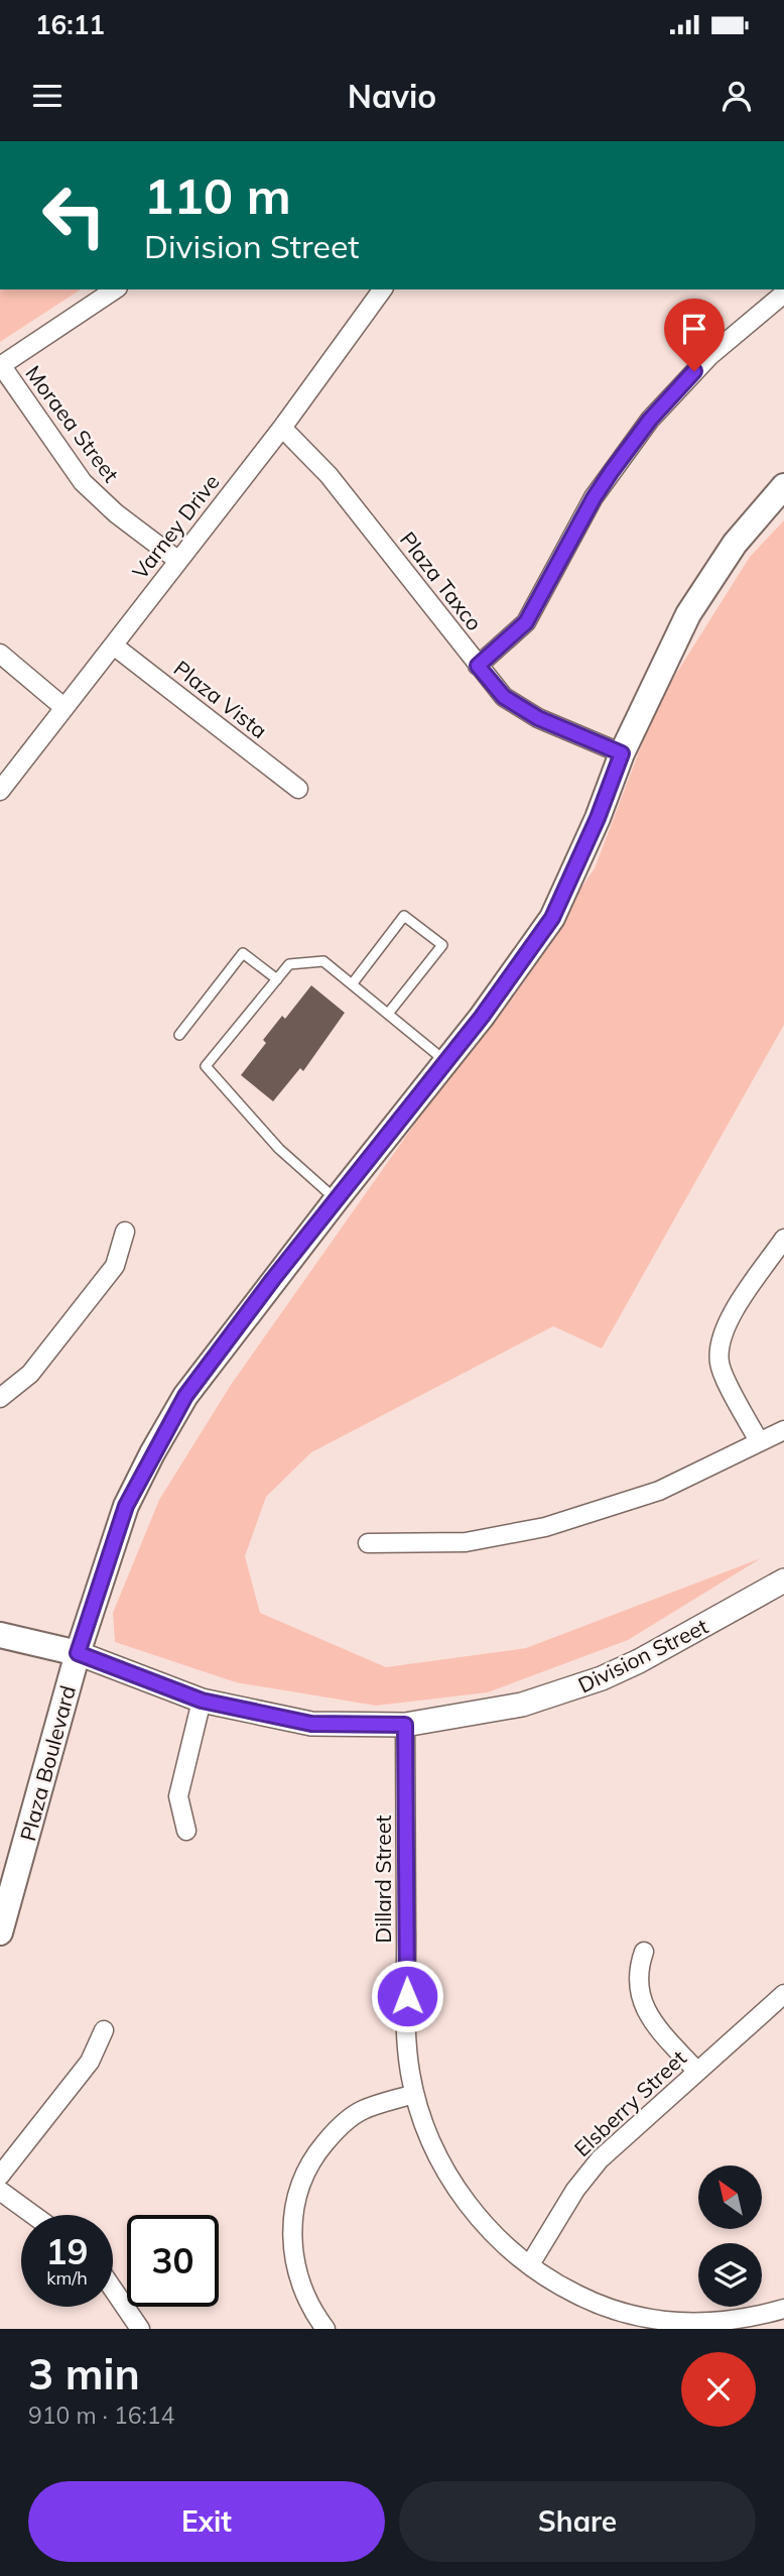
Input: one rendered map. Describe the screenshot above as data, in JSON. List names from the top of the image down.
{
  "streets": {
    "main road": ["Division Street", "Plaza Boulevard"],
    "street": [
      "Moraea Street",
      "Varney Drive",
      "Plaza Taxco",
      "Plaza Vista",
      "Dillard Street",
      "Elsberry Street"
    ]
  },
  "crossings": [
    ["Moraea Street", "Varney Drive"],
    ["Varney Drive", "Plaza Taxco"],
    ["Varney Drive", "Plaza Vista"],
    ["Plaza Taxco", "Plaza Boulevard"],
    ["Division Street", "Plaza Boulevard"],
    ["Division Street", "Dillard Street"],
    ["Dillard Street", "Elsberry Street"]
  ],
  "north": "top left",
  "page": {
    "status": "16:11",
    "header": "Navio",
    "turn": ["110 m", "Division Street"],
    "speed": "19 km/h",
    "limit": "30",
    "heading": ["3 min", "910 m · 16:14"],
    "buttons": ["Exit", "Share"]
  }
}
